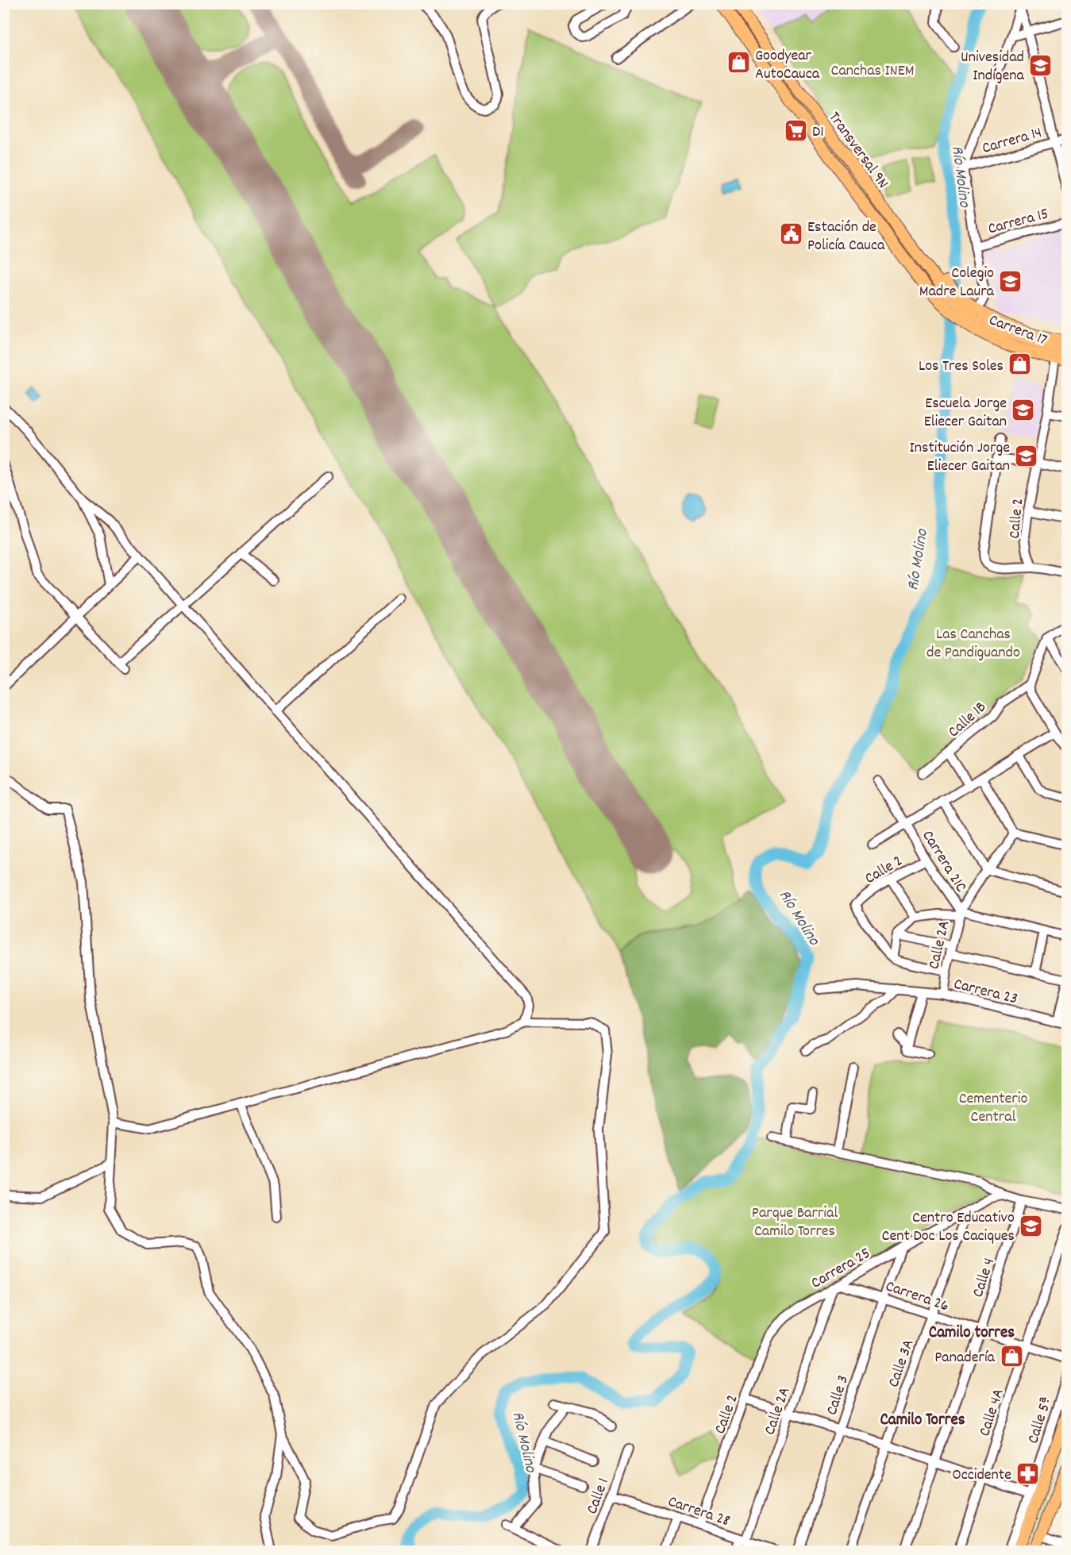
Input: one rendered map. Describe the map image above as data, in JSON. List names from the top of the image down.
{
  "streets": {
    "main road": ["Transversal 9N", "Carrera 17"],
    "street": [
      "Carrera 14",
      "Carrera 15",
      "Calle 2",
      "Calle 1B",
      "Carrera 21C",
      "Calle 2A",
      "Carrera 23",
      "Carrera 25",
      "Calle 4",
      "Carrera 26",
      "Calle 3A",
      "Calle 3",
      "Calle 4A",
      "Calle 5ª",
      "Calle 1",
      "Carrera 28"
    ]
  },
  "crossings": [
    ["Transversal 9N", "Carrera 17"],
    ["Carrera 17", "Calle 2"],
    ["Calle 2", "Carrera 21C"],
    ["Calle 2", "Carrera 25"],
    ["Calle 2", "Carrera 28"],
    ["Carrera 21C", "Calle 2A"],
    ["Calle 2A", "Carrera 23"],
    ["Calle 2A", "Carrera 25"],
    ["Calle 2A", "Carrera 26"],
    ["Calle 2A", "Carrera 28"],
    ["Carrera 25", "Carrera 26"],
    ["Carrera 25", "Calle 3A"],
    ["Carrera 25", "Calle 3"],
    ["Calle 4", "Carrera 26"],
    ["Carrera 26", "Calle 3A"],
    ["Carrera 26", "Calle 3"],
    ["Carrera 26", "Calle 4A"],
    ["Calle 1", "Carrera 28"]
  ],
  "districts": ["Camilo torres", "Camilo Torres"],
  "water": ["Río Molino"],
  "parks": [
    "Canchas INEM",
    "Las Canchas de Pandiguando",
    "Cementerio Central",
    "Parque Barrial Camilo Torres"
  ],
  "places": {
    "shop": ["Goodyear AutoCauca", "Los Tres Soles", "Panadería"],
    "school or university": [
      "Univesidad Indígena",
      "Colegio Madre Laura",
      "Escuela Jorge Eliecer Gaitan",
      "Institución Jorge Eliecer Gaitan",
      "Centro Educativo Cent Doc Los Caciques"
    ],
    "supermarket": ["D1"],
    "public building": ["Estación de Policía Cauca"],
    "pharmacy": ["Occidente"]
  }
}
